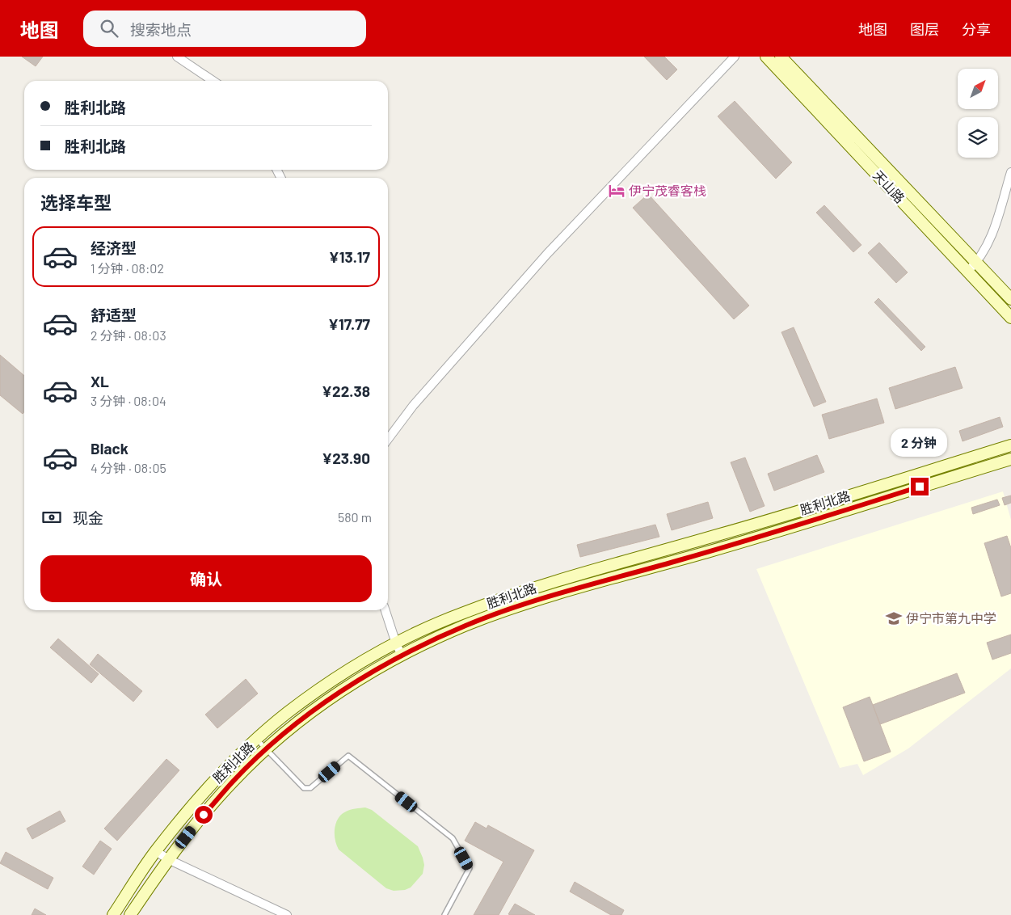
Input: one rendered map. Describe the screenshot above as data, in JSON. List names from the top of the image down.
{
  "streets": {
    "main road": ["天山路", "胜利北路"]
  },
  "places": {
    "hotel": ["伊宁茂睿客栈"],
    "school or university": ["伊宁市第九中学"]
  },
  "north": "top right",
  "page": {
    "header": "地图",
    "search": "搜索地点",
    "nav": ["地图", "图层", "分享"],
    "banner": ["胜利北路", "胜利北路"],
    "heading": "选择车型",
    "list": [
      {
        "name": "经济型",
        "note": "1 分钟 · 08:02",
        "value": "¥13.17"
      },
      {
        "name": "舒适型",
        "note": "2 分钟 · 08:03",
        "value": "¥17.77"
      },
      {
        "name": "XL",
        "note": "3 分钟 · 08:04",
        "value": "¥22.38"
      },
      {
        "name": "Black",
        "note": "4 分钟 · 08:05",
        "value": "¥23.90"
      }
    ],
    "bubble": "2 分钟",
    "pay": ["现金", "580 m"],
    "buttons": "确认"
  }
}
